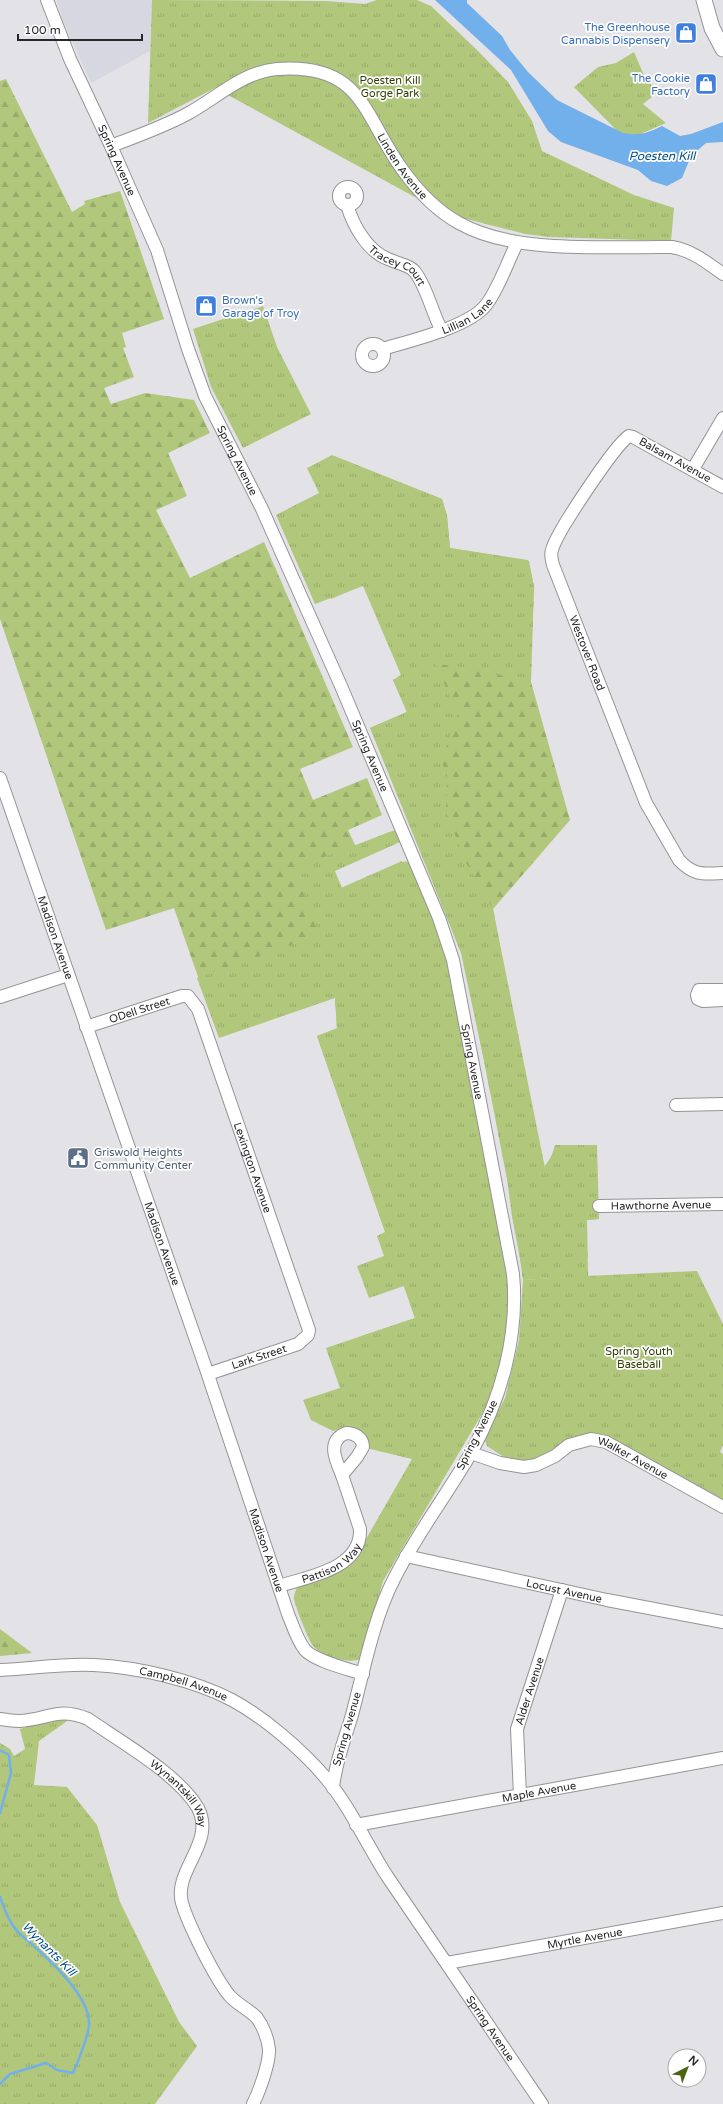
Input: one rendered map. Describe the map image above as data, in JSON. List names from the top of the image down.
{
  "streets": {
    "street": [
      "Spring Avenue",
      "Linden Avenue",
      "Tracey Court",
      "Lillian Lane",
      "Balsam Avenue",
      "Westover Road",
      "Madison Avenue",
      "ODell Street",
      "Lexington Avenue",
      "Hawthorne Avenue",
      "Lark Street",
      "Walker Avenue",
      "Pattison Way",
      "Locust Avenue",
      "Campbell Avenue",
      "Alder Avenue",
      "Maple Avenue",
      "Wynantskill Way",
      "Myrtle Avenue"
    ]
  },
  "crossings": [
    ["Spring Avenue", "Linden Avenue"],
    ["Spring Avenue", "Madison Avenue"],
    ["Spring Avenue", "Walker Avenue"],
    ["Spring Avenue", "Locust Avenue"],
    ["Spring Avenue", "Campbell Avenue"],
    ["Spring Avenue", "Maple Avenue"],
    ["Spring Avenue", "Myrtle Avenue"],
    ["Linden Avenue", "Lillian Lane"],
    ["Tracey Court", "Lillian Lane"],
    ["Balsam Avenue", "Westover Road"],
    ["Madison Avenue", "ODell Street"],
    ["Madison Avenue", "Lark Street"],
    ["Madison Avenue", "Pattison Way"],
    ["ODell Street", "Lexington Avenue"],
    ["Lexington Avenue", "Lark Street"],
    ["Locust Avenue", "Alder Avenue"],
    ["Alder Avenue", "Maple Avenue"]
  ],
  "water": ["Poesten Kill", "Wynants Kill"],
  "parks": ["Poesten Kill Gorge Park", "Spring Youth Baseball"],
  "places": {
    "shop": ["The Greenhouse Cannabis Dispensery", "The Cookie Factory", "Brown's Garage of Troy"],
    "public building": ["Griswold Heights Community Center"]
  },
  "scale_bar": "100 m",
  "north": "top right"
}
